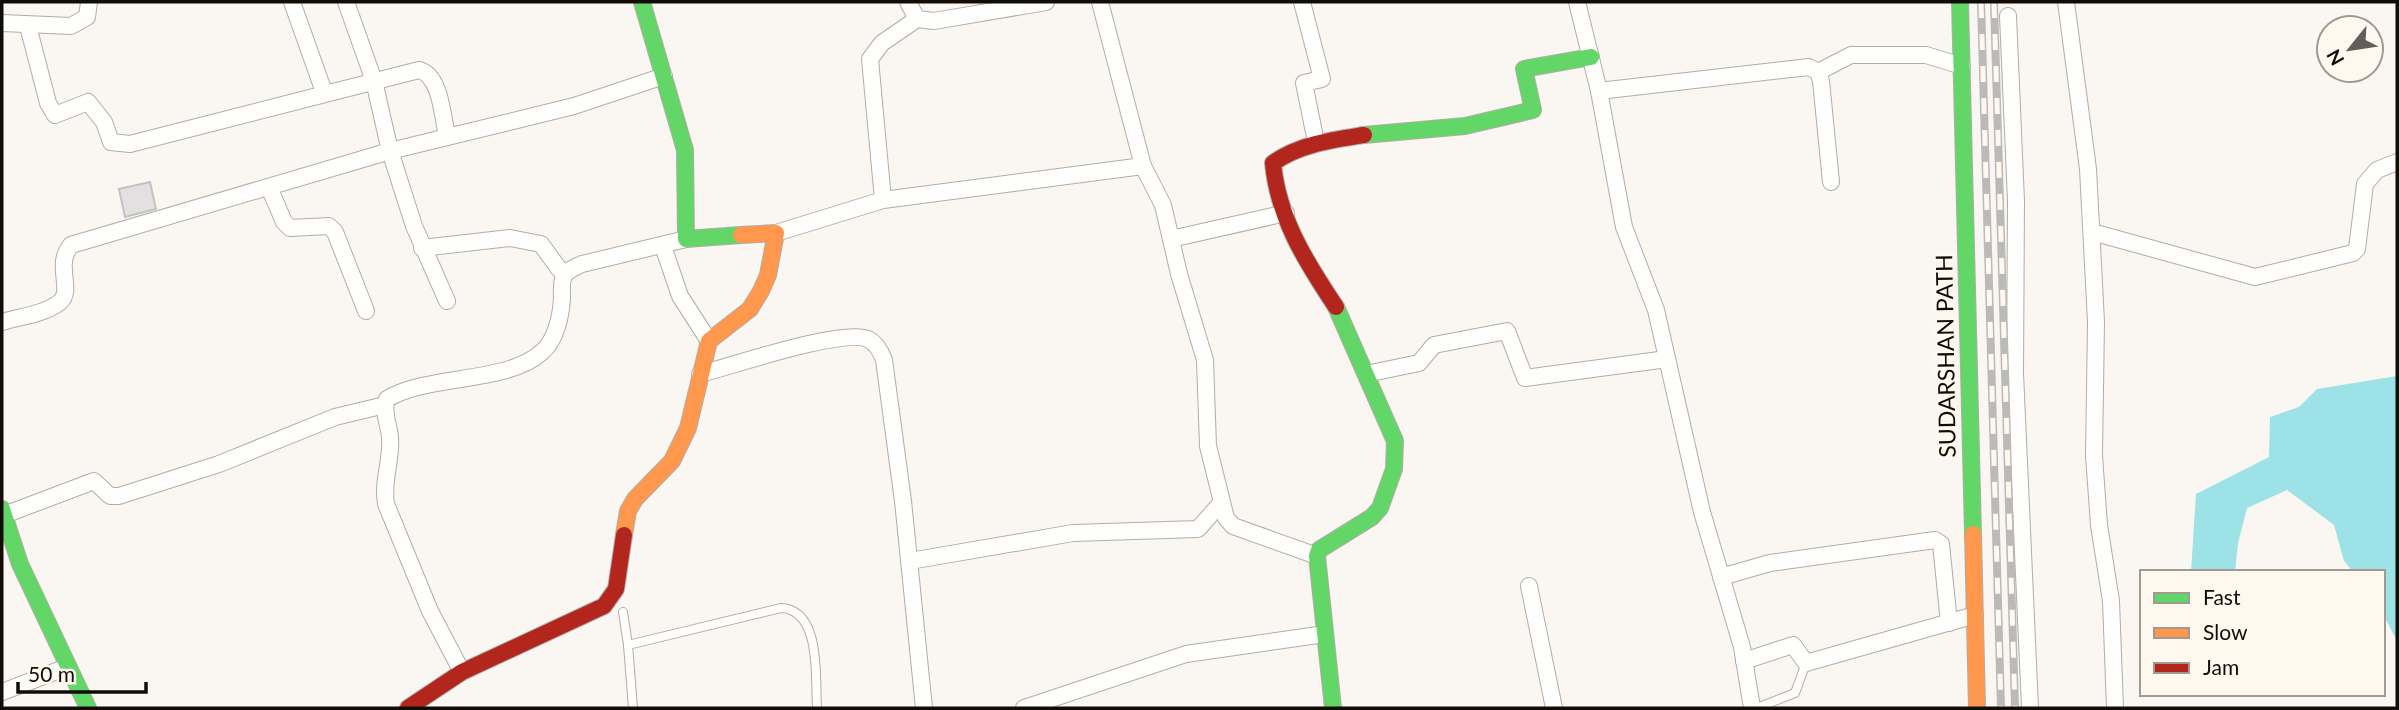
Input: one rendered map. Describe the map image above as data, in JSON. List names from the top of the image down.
{
  "streets": {
    "street": ["SUDARSHAN PATH"]
  },
  "legend": ["Fast", "Slow", "Jam"],
  "scale_bar": "50 m",
  "north": "bottom left"
}
